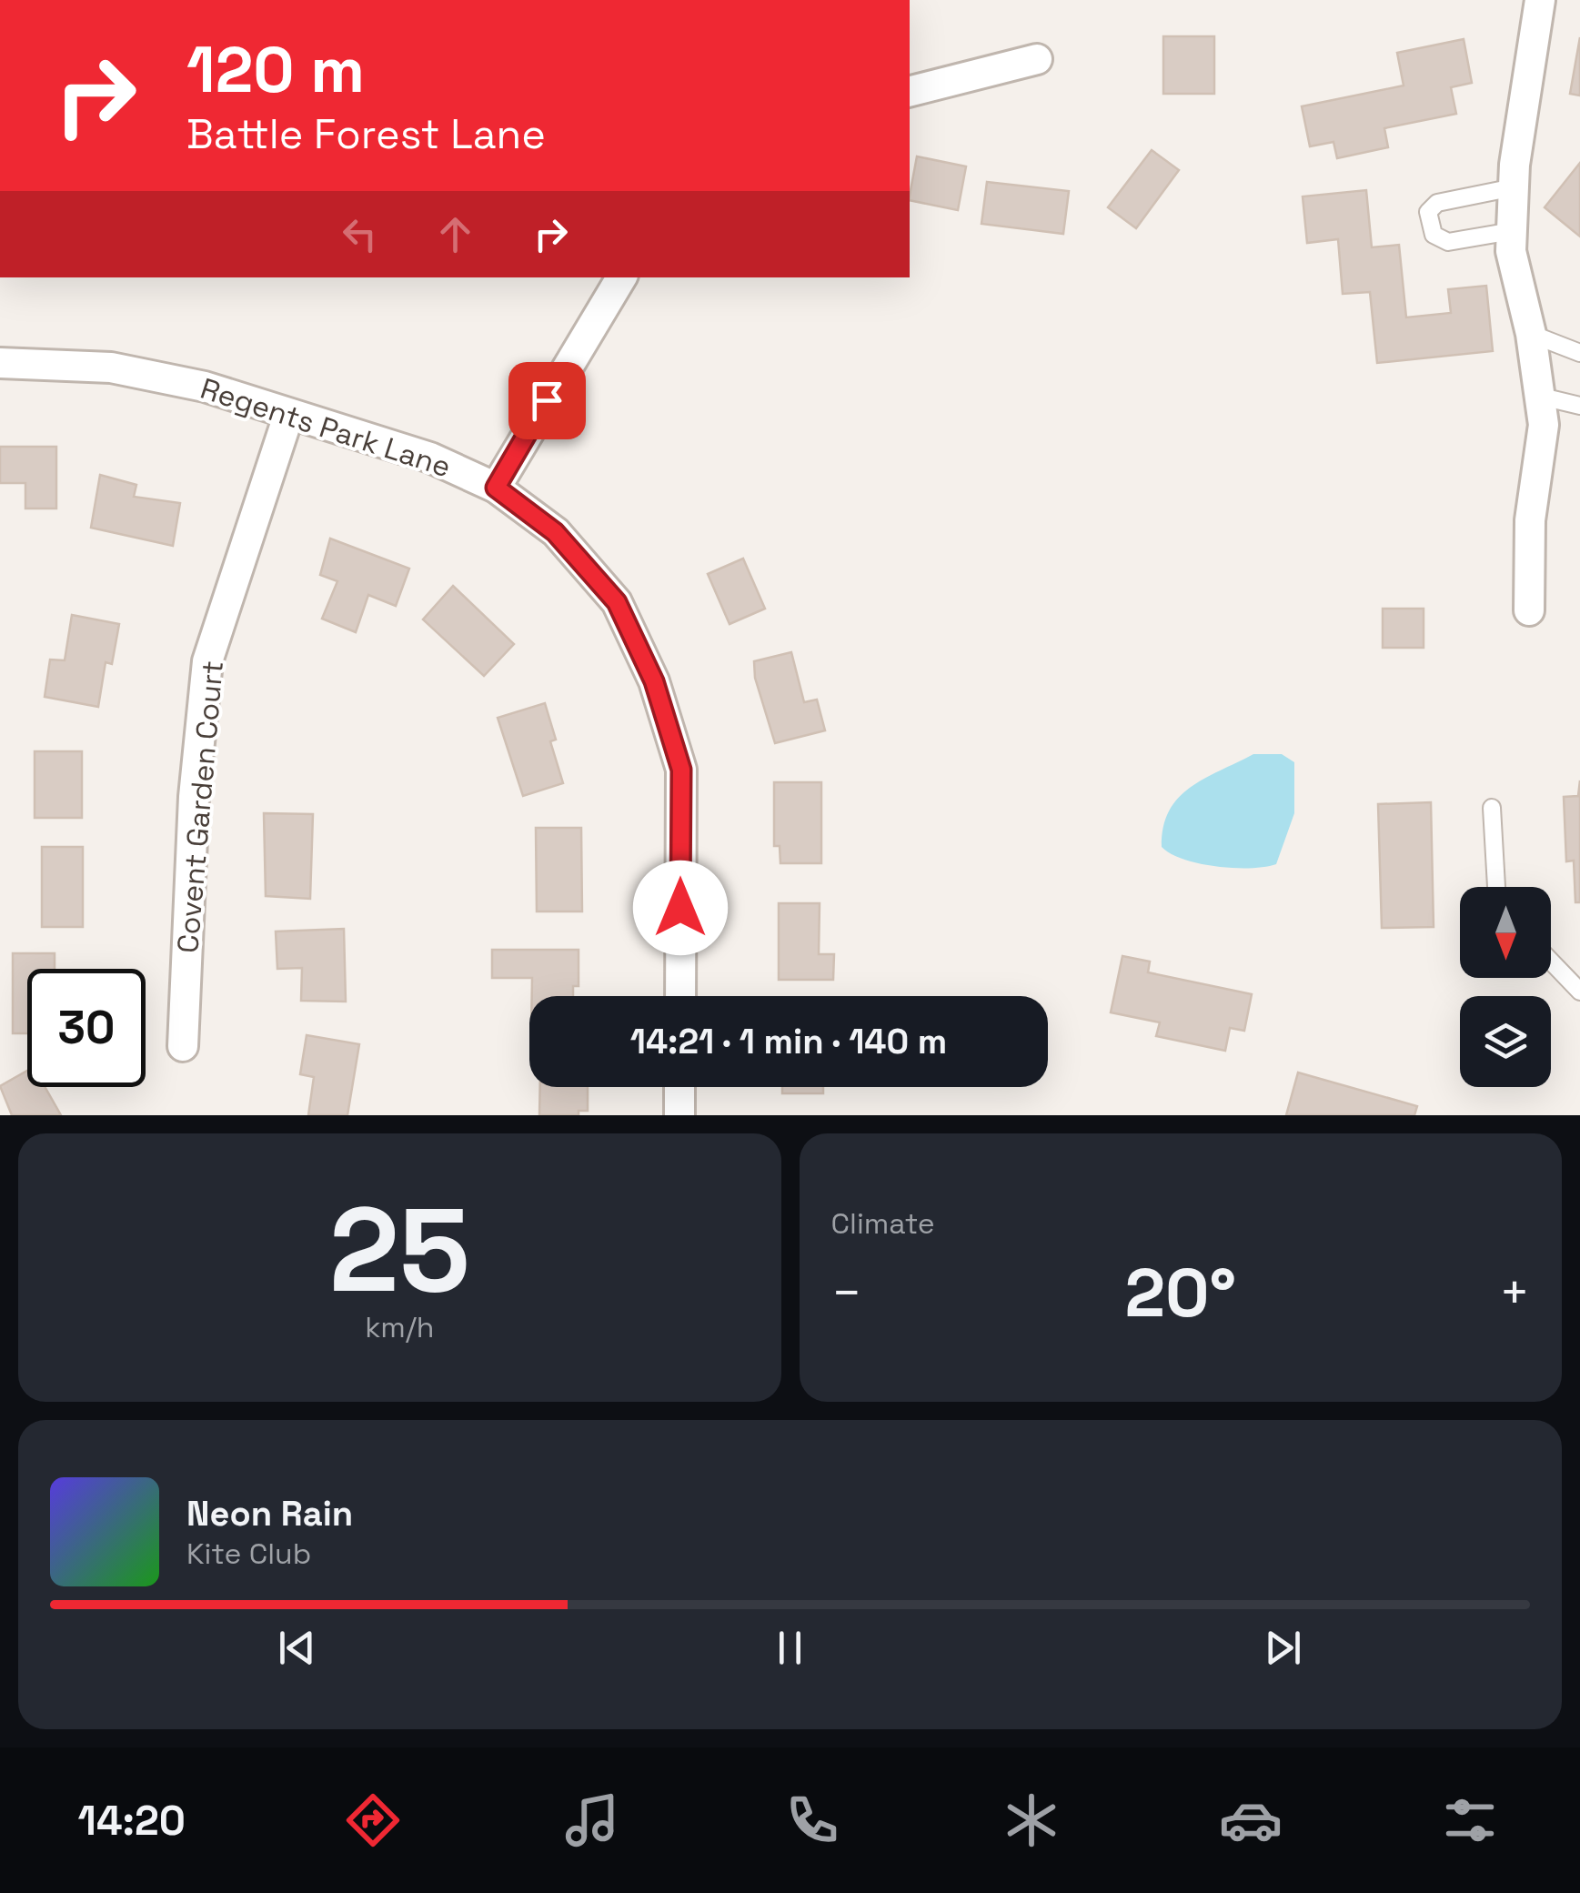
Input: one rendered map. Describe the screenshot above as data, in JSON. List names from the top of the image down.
{
  "streets": {
    "street": ["Regents Park Lane", "Covent Garden Court"]
  },
  "crossings": [
    ["Regents Park Lane", "Covent Garden Court"]
  ],
  "north": "bottom",
  "page": {
    "turn": ["120 m", "Battle Forest Lane"],
    "limit": "30",
    "trip": "14:21 · 1 min · 140 m",
    "tile": [
      ["25", "km/h"],
      "Climate"
    ],
    "heat": ["−", "20°", "+"],
    "song": ["Neon Rain", "Kite Club"],
    "tabs": "14:20"
  }
}
